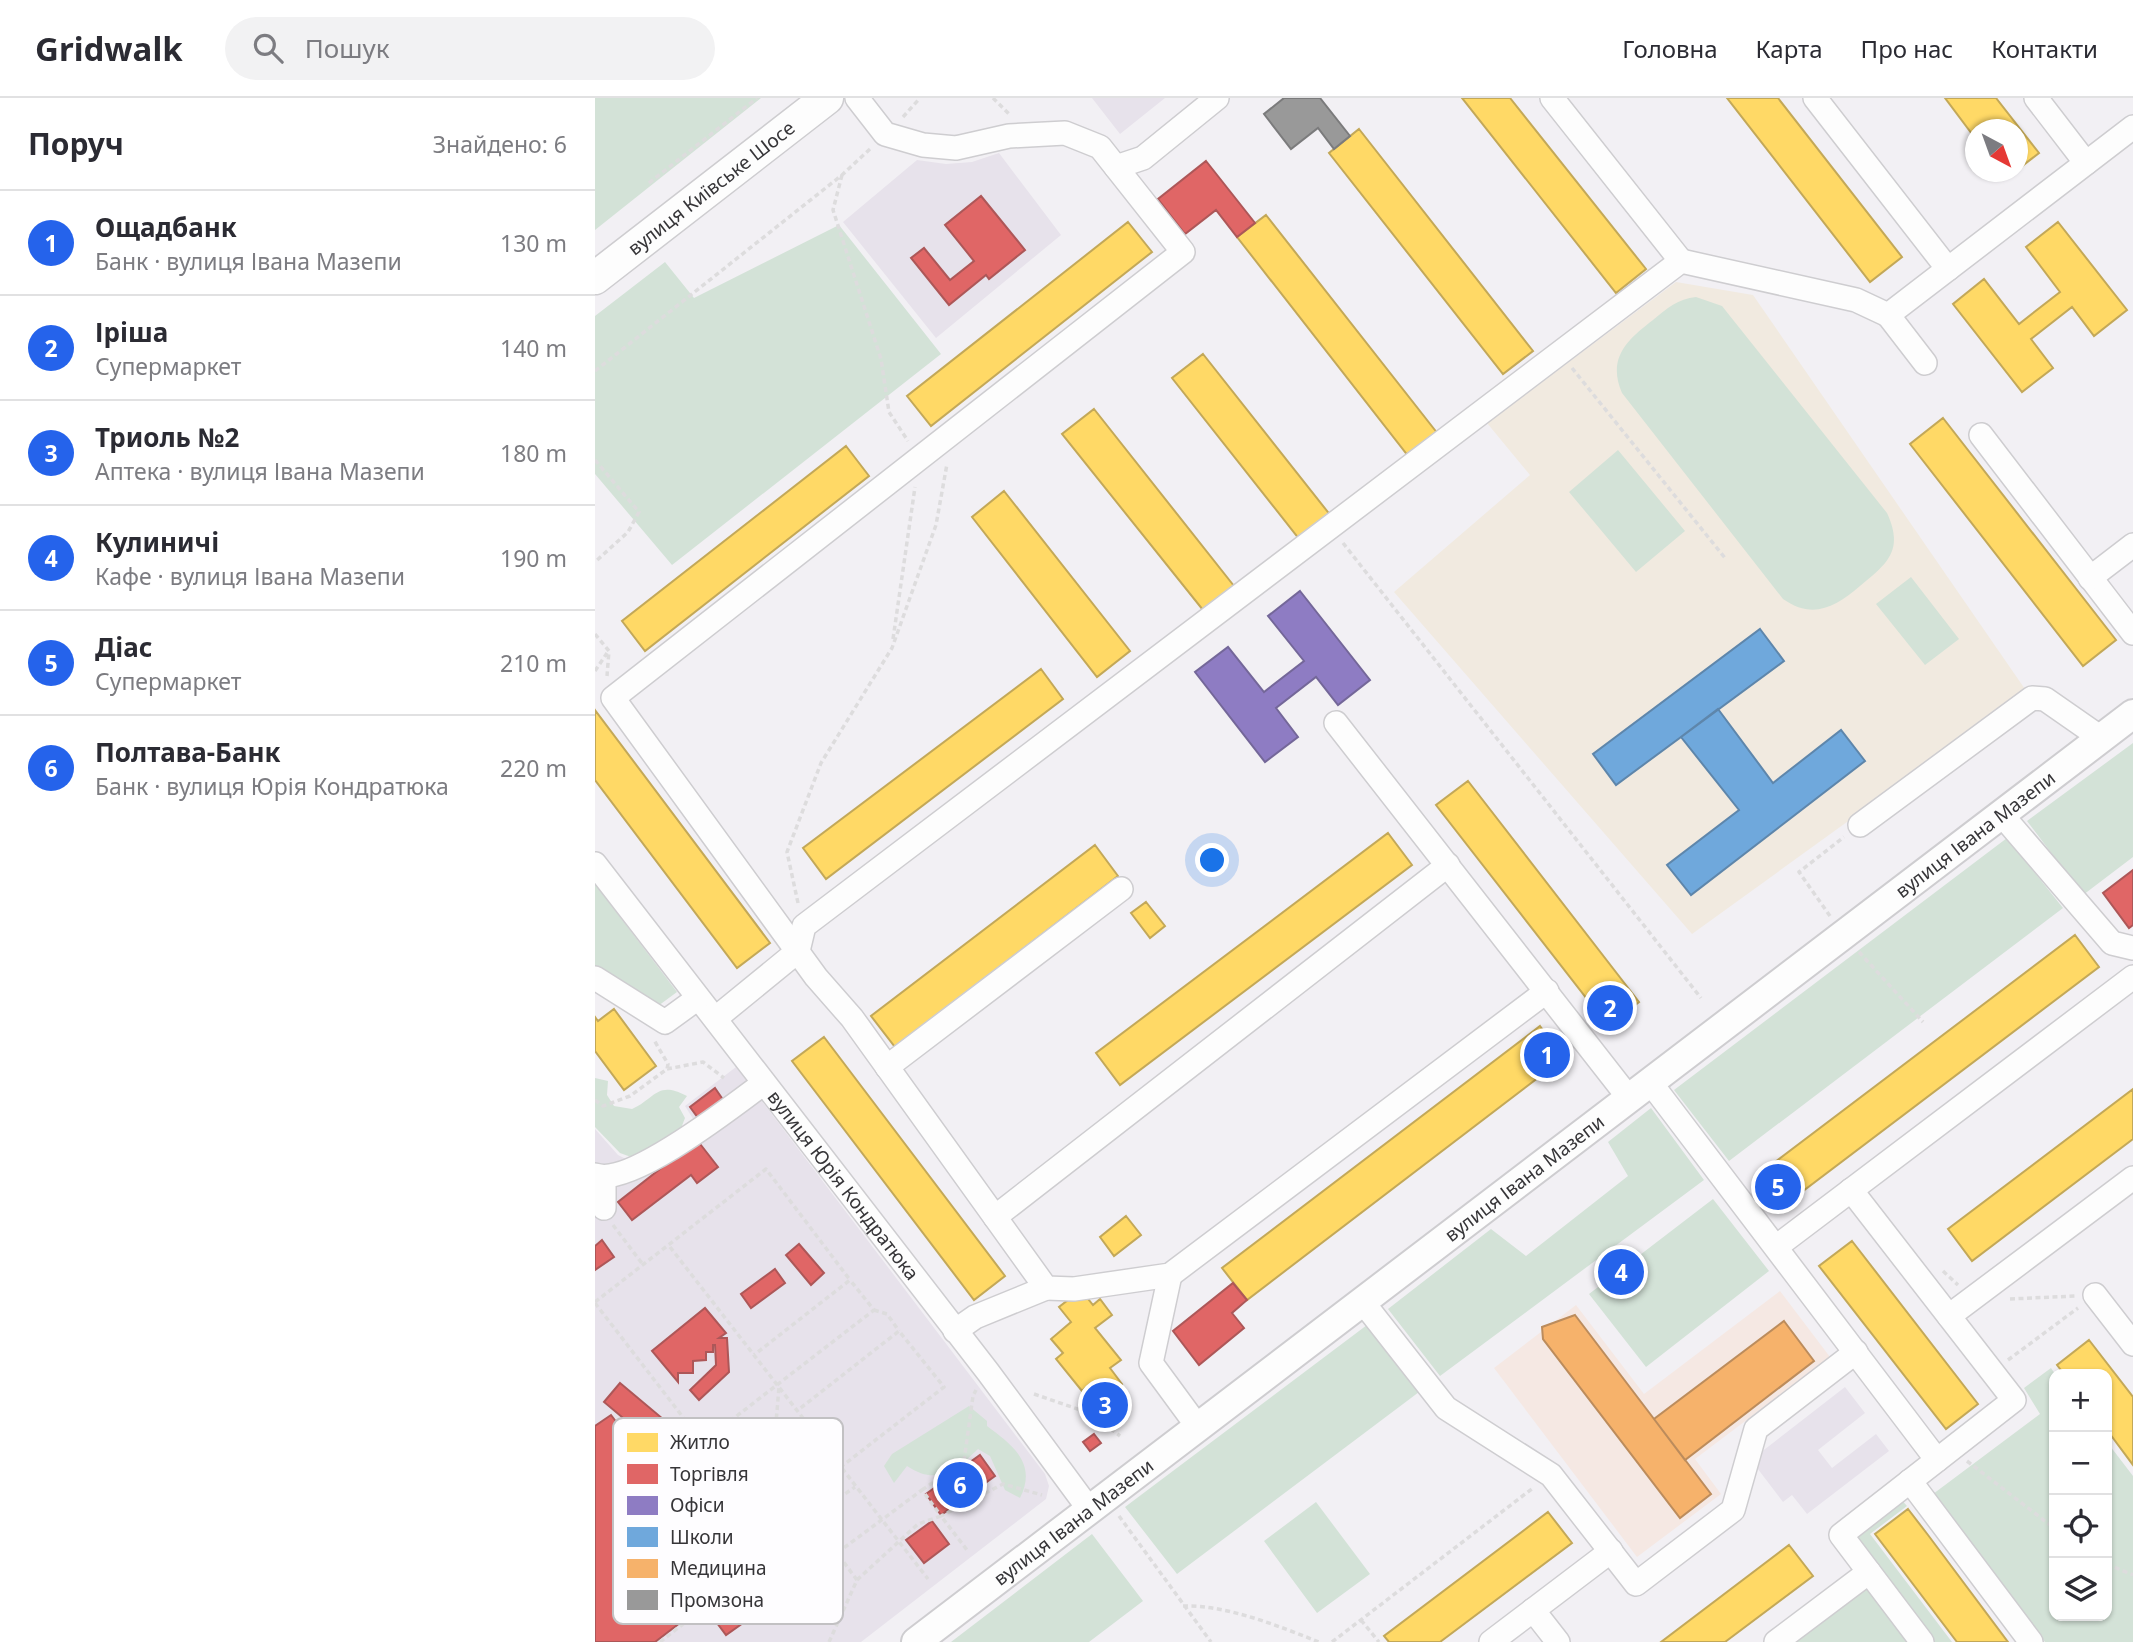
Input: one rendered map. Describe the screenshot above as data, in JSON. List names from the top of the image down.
{
  "streets": {
    "highway": ["вулиця Київське Шосе"],
    "main road": ["вулиця Івана Мазепи"],
    "street": ["вулиця Юрія Кондратюка"]
  },
  "crossings": [
    ["вулиця Івана Мазепи", "вулиця Юрія Кондратюка"]
  ],
  "legend": [
    "Житло",
    "Торгівля",
    "Офіси",
    "Школи",
    "Медицина",
    "Промзона"
  ],
  "north": "bottom right",
  "page": {
    "header": "Gridwalk",
    "search": "Пошук",
    "nav": [
      "Головна",
      "Карта",
      "Про нас",
      "Контакти"
    ],
    "heading": ["Поруч", "Знайдено: 6"],
    "list": [
      {
        "mark": "1",
        "name": "Ощадбанк",
        "note": "Банк · вулиця Івана Мазепи",
        "value": "130 m"
      },
      {
        "mark": "2",
        "name": "Іріша",
        "note": "Супермаркет",
        "value": "140 m"
      },
      {
        "mark": "3",
        "name": "Триоль №2",
        "note": "Аптека · вулиця Івана Мазепи",
        "value": "180 m"
      },
      {
        "mark": "4",
        "name": "Кулиничі",
        "note": "Кафе · вулиця Івана Мазепи",
        "value": "190 m"
      },
      {
        "mark": "5",
        "name": "Діас",
        "note": "Супермаркет",
        "value": "210 m"
      },
      {
        "mark": "6",
        "name": "Полтава-Банк",
        "note": "Банк · вулиця Юрія Кондратюка",
        "value": "220 m"
      }
    ],
    "pins": [
      "2",
      "1",
      "5",
      "4",
      "3",
      "6"
    ],
    "map_buttons": ["+", "−"]
  }
}
